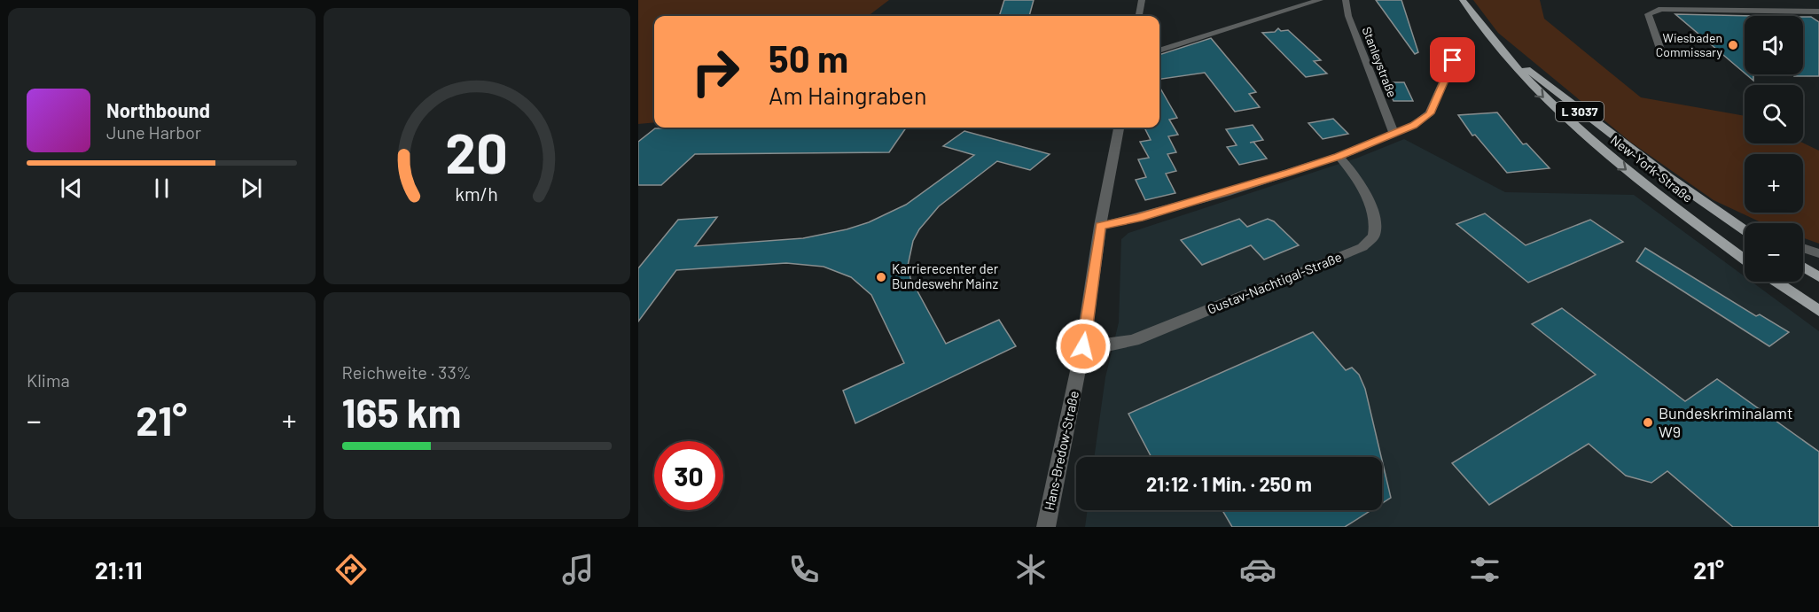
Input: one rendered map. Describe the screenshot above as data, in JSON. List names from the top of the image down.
{
  "streets": {
    "main road": ["L 3037", "New-York-Straße"],
    "street": ["Stanleystraße", "Gustav-Nachtigal-Straße", "Hans-Bredow-Straße"]
  },
  "crossings": [
    ["Gustav-Nachtigal-Straße", "Hans-Bredow-Straße"]
  ],
  "places": ["Wiesbaden Commissary", "Karrierecenter der Bundeswehr Mainz", "Bundeskriminalamt W9"],
  "page": {
    "map_buttons": ["+", "−"],
    "turn": ["50 m", "Am Haingraben"],
    "song": ["Northbound", "June Harbor"],
    "tile": [
      "Klima",
      ["Reichweite · 33%", "165 km"]
    ],
    "heat": ["−", "21°", "+"],
    "limit": "30",
    "trip": "21:12 · 1 Min. · 250 m",
    "tabs": ["21:11", "21°"],
    "gauge": ["20", "km/h"]
  }
}
